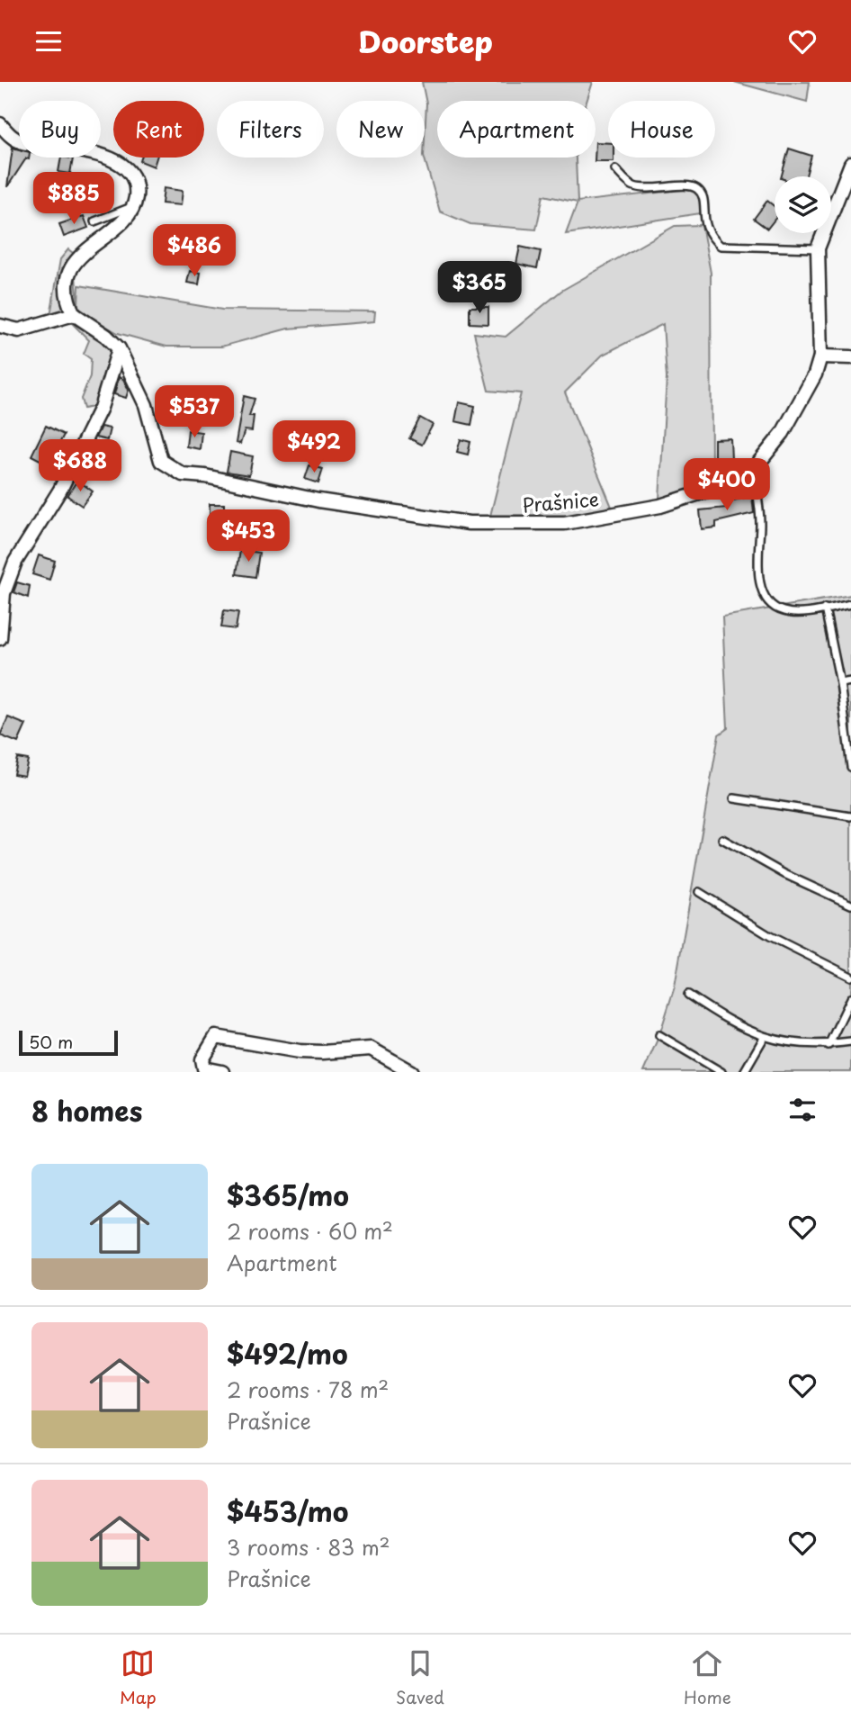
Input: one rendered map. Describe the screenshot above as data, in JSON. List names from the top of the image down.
{
  "streets": {
    "street": ["Prašnice"]
  },
  "scale_bar": "50 m",
  "page": {
    "header": "Doorstep",
    "chip": [
      "Buy",
      "Rent",
      "Filters",
      "New",
      "Apartment",
      "House"
    ],
    "price": [
      "$885",
      "$486",
      "$365",
      "$537",
      "$492",
      "$688",
      "$400",
      "$453"
    ],
    "scale": "50 m",
    "heading": "8 homes",
    "list": [
      {
        "name": "$365/mo",
        "note": "2 rooms · 60 m² · Apartment"
      },
      {
        "name": "$492/mo",
        "note": "2 rooms · 78 m² · Prašnice"
      },
      {
        "name": "$453/mo",
        "note": "3 rooms · 83 m² · Prašnice"
      }
    ],
    "tabs": ["Map", "Saved", "Home"]
  }
}
